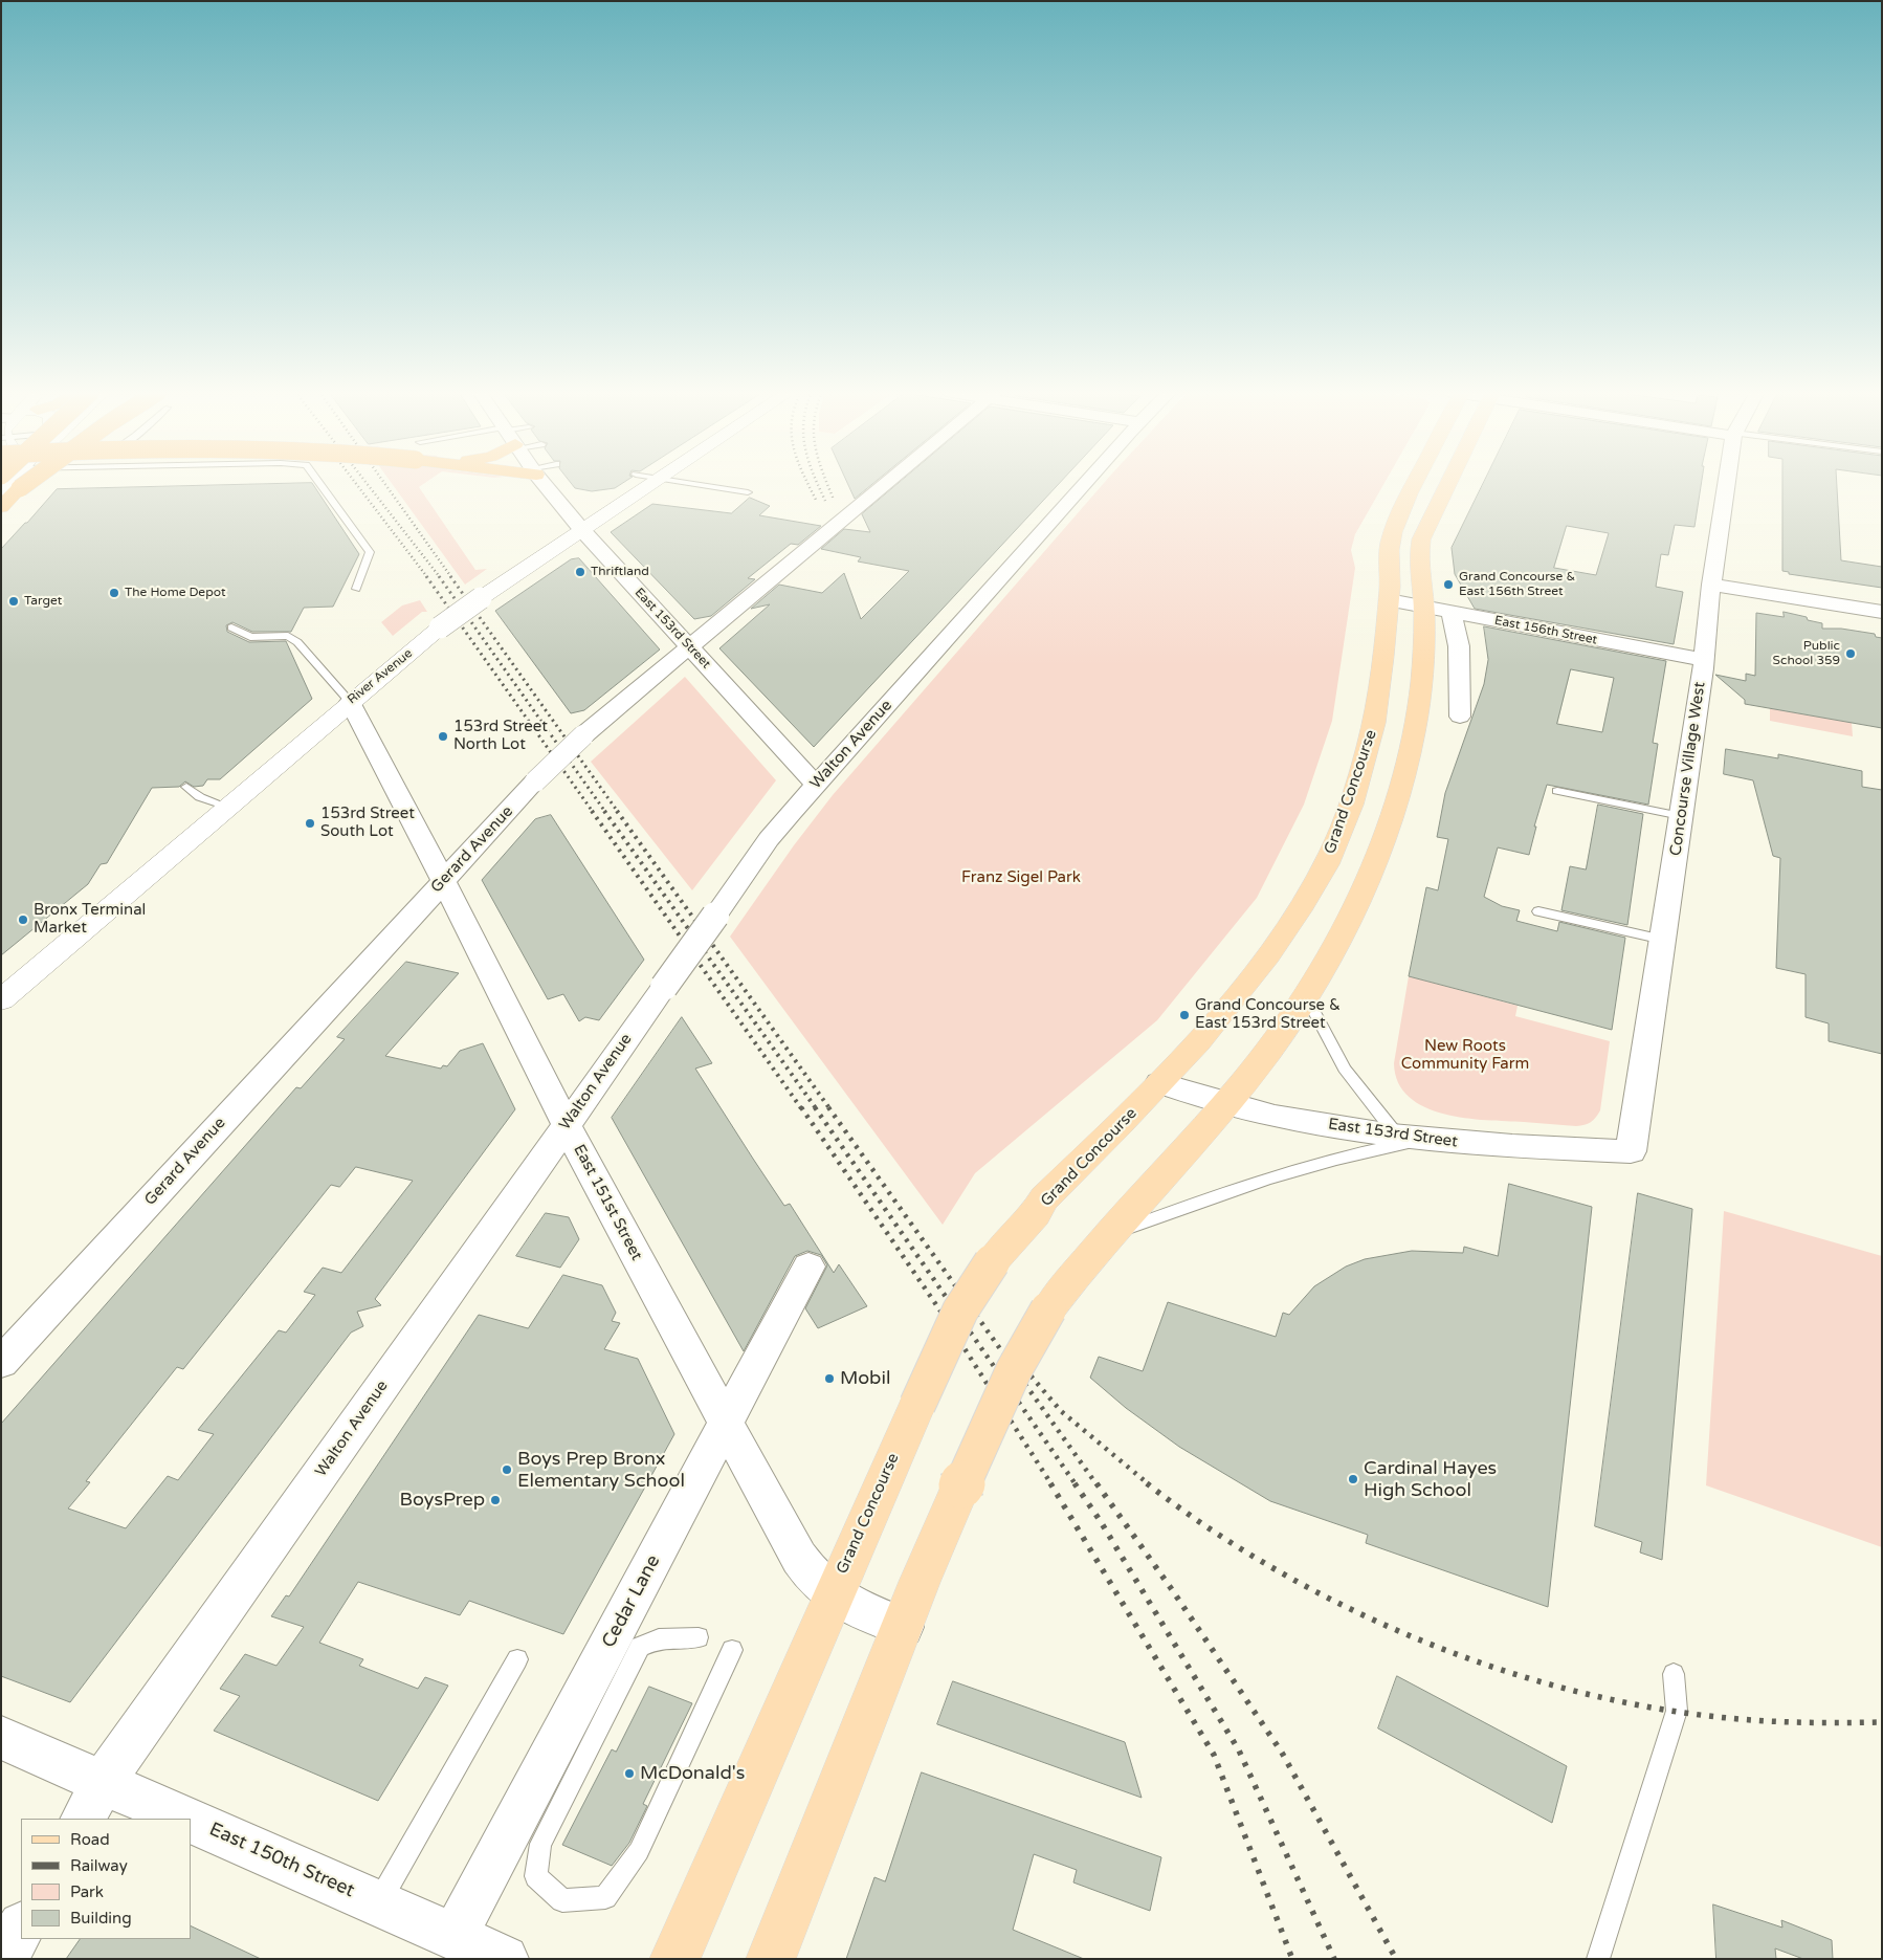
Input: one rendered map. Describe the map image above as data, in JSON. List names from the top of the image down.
{
  "streets": {
    "main road": ["River Avenue", "Grand Concourse"],
    "street": [
      "East 153rd Street",
      "East 156th Street",
      "Walton Avenue",
      "Concourse Village West",
      "Gerard Avenue",
      "East 151st Street",
      "Cedar Lane",
      "East 150th Street"
    ]
  },
  "crossings": [
    ["East 153rd Street", "River Avenue"],
    ["East 153rd Street", "Walton Avenue"],
    ["East 153rd Street", "Concourse Village West"],
    ["East 153rd Street", "Grand Concourse"],
    ["East 153rd Street", "Gerard Avenue"],
    ["East 156th Street", "Concourse Village West"],
    ["East 156th Street", "Grand Concourse"],
    ["River Avenue", "East 151st Street"],
    ["Walton Avenue", "East 151st Street"],
    ["Walton Avenue", "East 150th Street"],
    ["Grand Concourse", "East 151st Street"],
    ["Gerard Avenue", "East 151st Street"],
    ["East 151st Street", "Cedar Lane"],
    ["Cedar Lane", "East 150th Street"]
  ],
  "parks": ["Franz Sigel Park", "New Roots Community Farm"],
  "places": [
    "Thriftland",
    "Grand Concourse & East 156th Street",
    "The Home Depot",
    "Target",
    "Public School 359",
    "153rd Street North Lot",
    "153rd Street South Lot",
    "Bronx Terminal Market",
    "Grand Concourse & East 153rd Street",
    "Mobil",
    "Boys Prep Bronx Elementary School",
    "Cardinal Hayes High School",
    "BoysPrep",
    "McDonald's"
  ],
  "legend": [
    "Road",
    "Railway",
    "Park",
    "Building"
  ]
}
